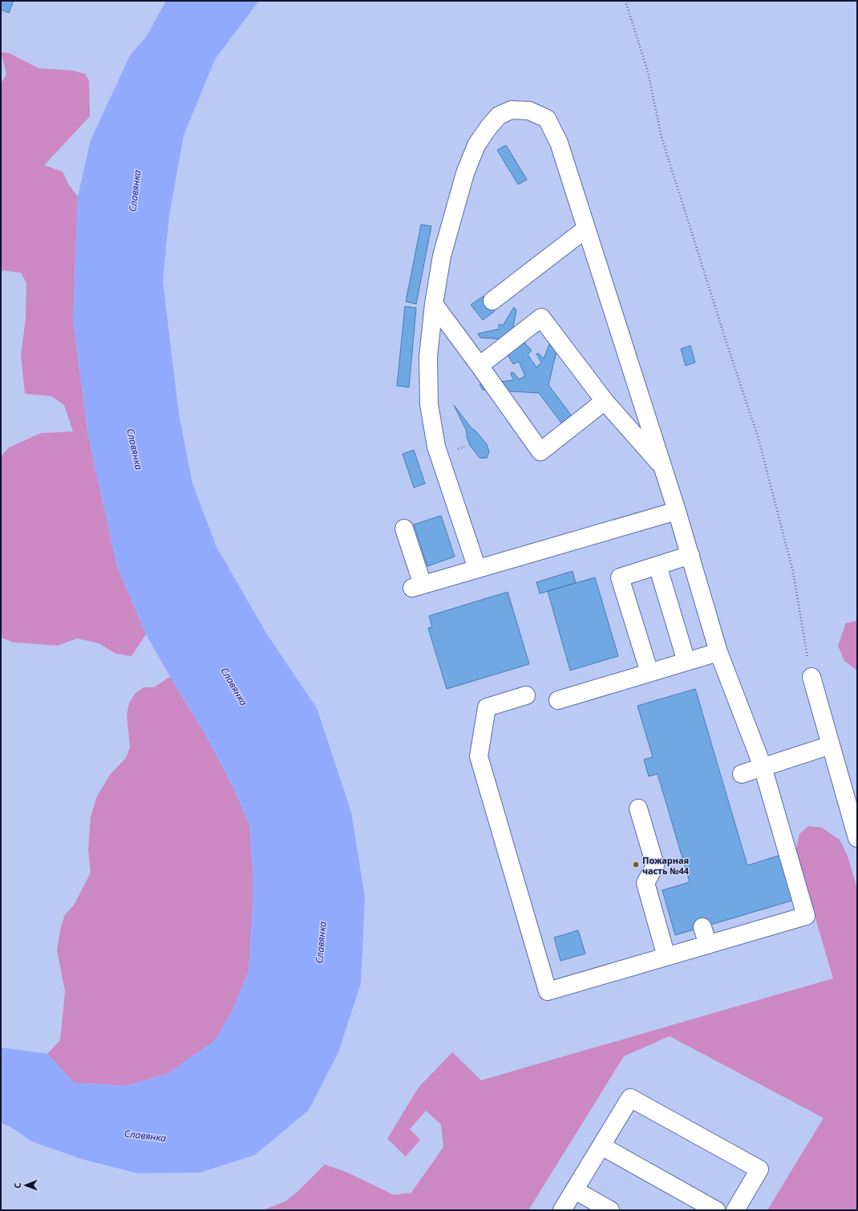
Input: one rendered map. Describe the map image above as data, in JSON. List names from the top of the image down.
{
  "water": ["Славянка"],
  "places": ["Пожарная часть №44"],
  "north": "left"
}
